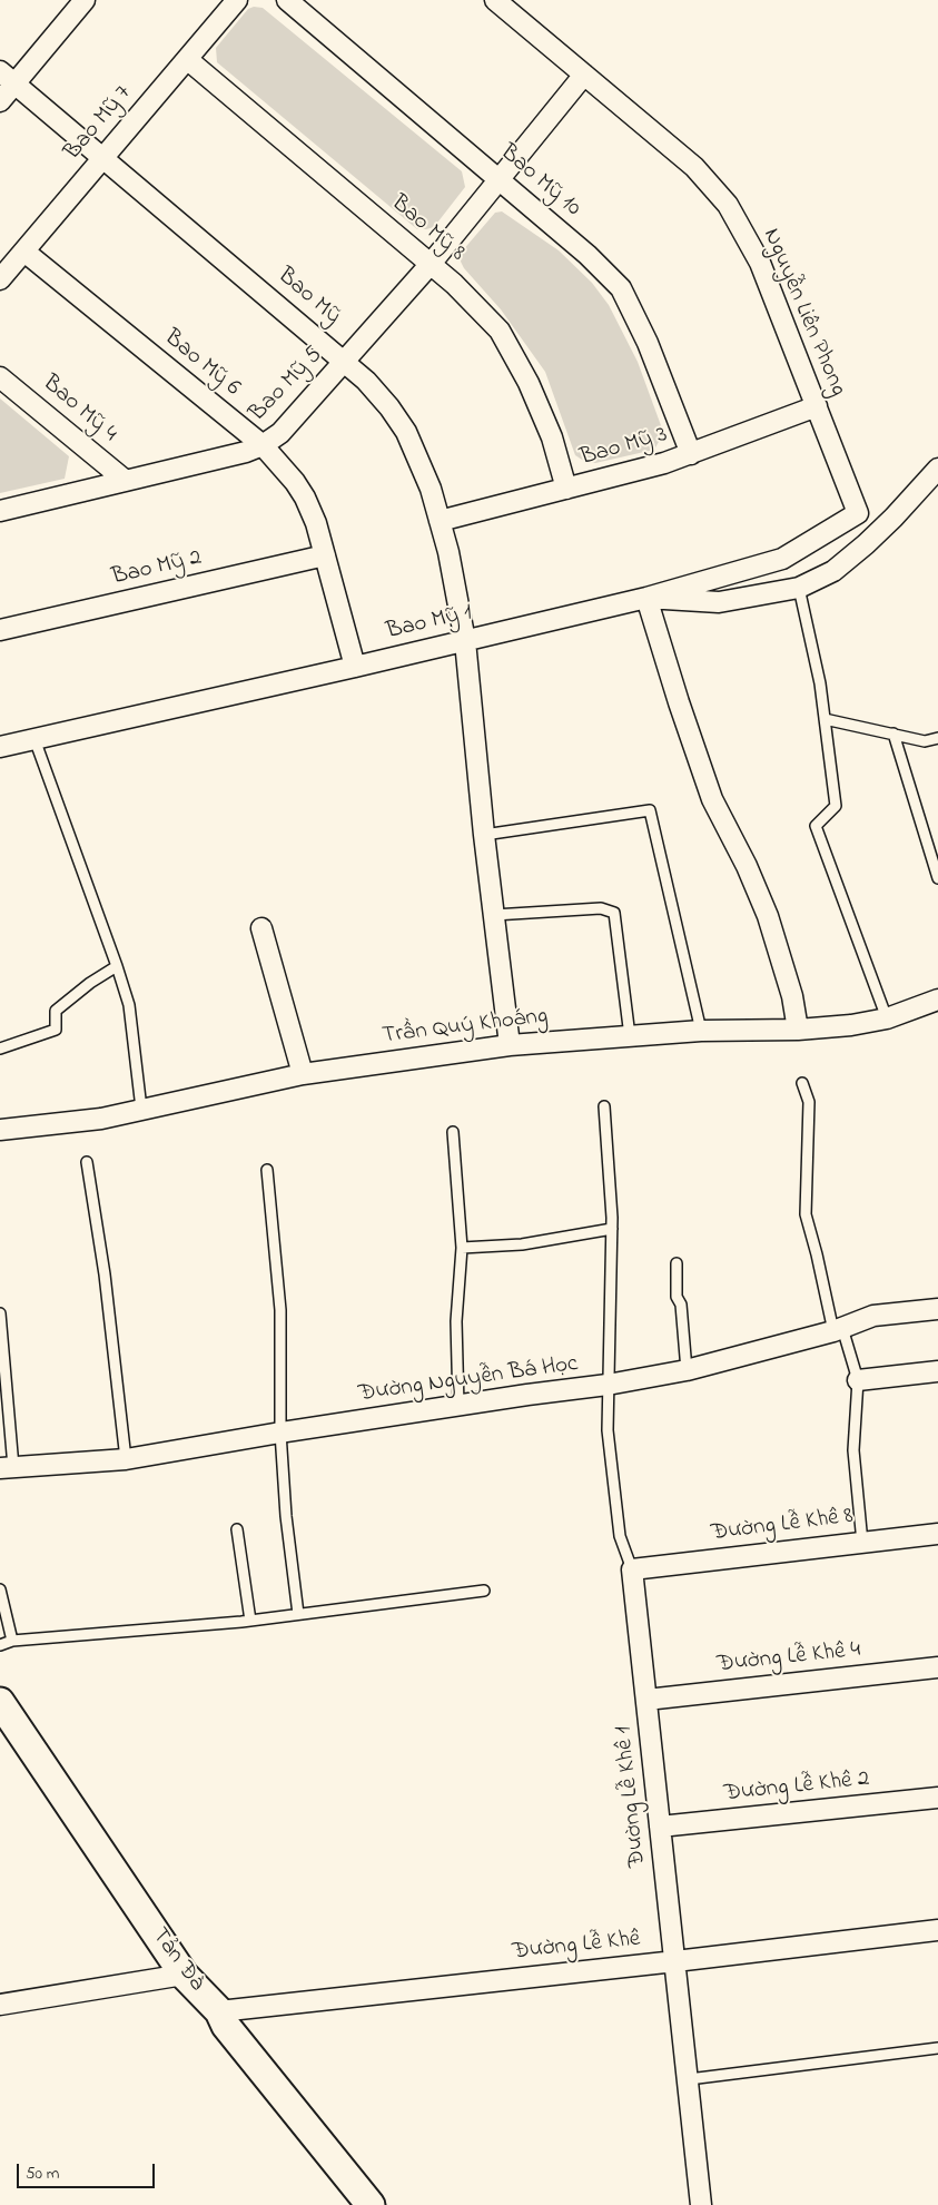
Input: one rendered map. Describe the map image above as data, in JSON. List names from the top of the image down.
{
  "streets": {
    "main road": ["Tản Đà"],
    "street": [
      "Bao Mỹ 7",
      "Bao Mỹ 10",
      "Bao Mỹ 8",
      "Bao Mỹ",
      "Nguyễn Liên Phong",
      "Bao Mỹ 6",
      "Bao Mỹ 5",
      "Bao Mỹ 4",
      "Bao Mỹ 3",
      "Bao Mỹ 2",
      "Bao Mỹ 1",
      "Trần Quý Khoáng",
      "Đường Nguyễn Bá Học",
      "Đường Lễ Khê 8",
      "Đường Lễ Khê 4",
      "Đường Lễ Khê 2",
      "Đường Lễ Khê 1",
      "Đường Lễ Khê"
    ]
  },
  "crossings": [
    ["Bao Mỹ 7", "Bao Mỹ 8"],
    ["Bao Mỹ 7", "Bao Mỹ"],
    ["Bao Mỹ 7", "Bao Mỹ 6"],
    ["Bao Mỹ 10", "Bao Mỹ 5"],
    ["Bao Mỹ 10", "Bao Mỹ 3"],
    ["Bao Mỹ 8", "Bao Mỹ 5"],
    ["Bao Mỹ 8", "Bao Mỹ 3"],
    ["Bao Mỹ", "Bao Mỹ 5"],
    ["Bao Mỹ", "Bao Mỹ 3"],
    ["Bao Mỹ", "Bao Mỹ 1"],
    ["Bao Mỹ", "Trần Quý Khoáng"],
    ["Nguyễn Liên Phong", "Bao Mỹ 5"],
    ["Nguyễn Liên Phong", "Bao Mỹ 3"],
    ["Nguyễn Liên Phong", "Bao Mỹ 1"],
    ["Bao Mỹ 6", "Bao Mỹ 5"],
    ["Bao Mỹ 6", "Bao Mỹ 2"],
    ["Bao Mỹ 6", "Bao Mỹ 1"],
    ["Bao Mỹ 5", "Bao Mỹ 4"],
    ["Đường Nguyễn Bá Học", "Đường Lễ Khê 1"],
    ["Đường Lễ Khê 8", "Đường Lễ Khê 1"],
    ["Đường Lễ Khê 4", "Đường Lễ Khê 1"],
    ["Đường Lễ Khê 2", "Đường Lễ Khê 1"],
    ["Đường Lễ Khê 1", "Đường Lễ Khê"],
    ["Đường Lễ Khê", "Tản Đà"]
  ],
  "scale_bar": "50 m"
}
